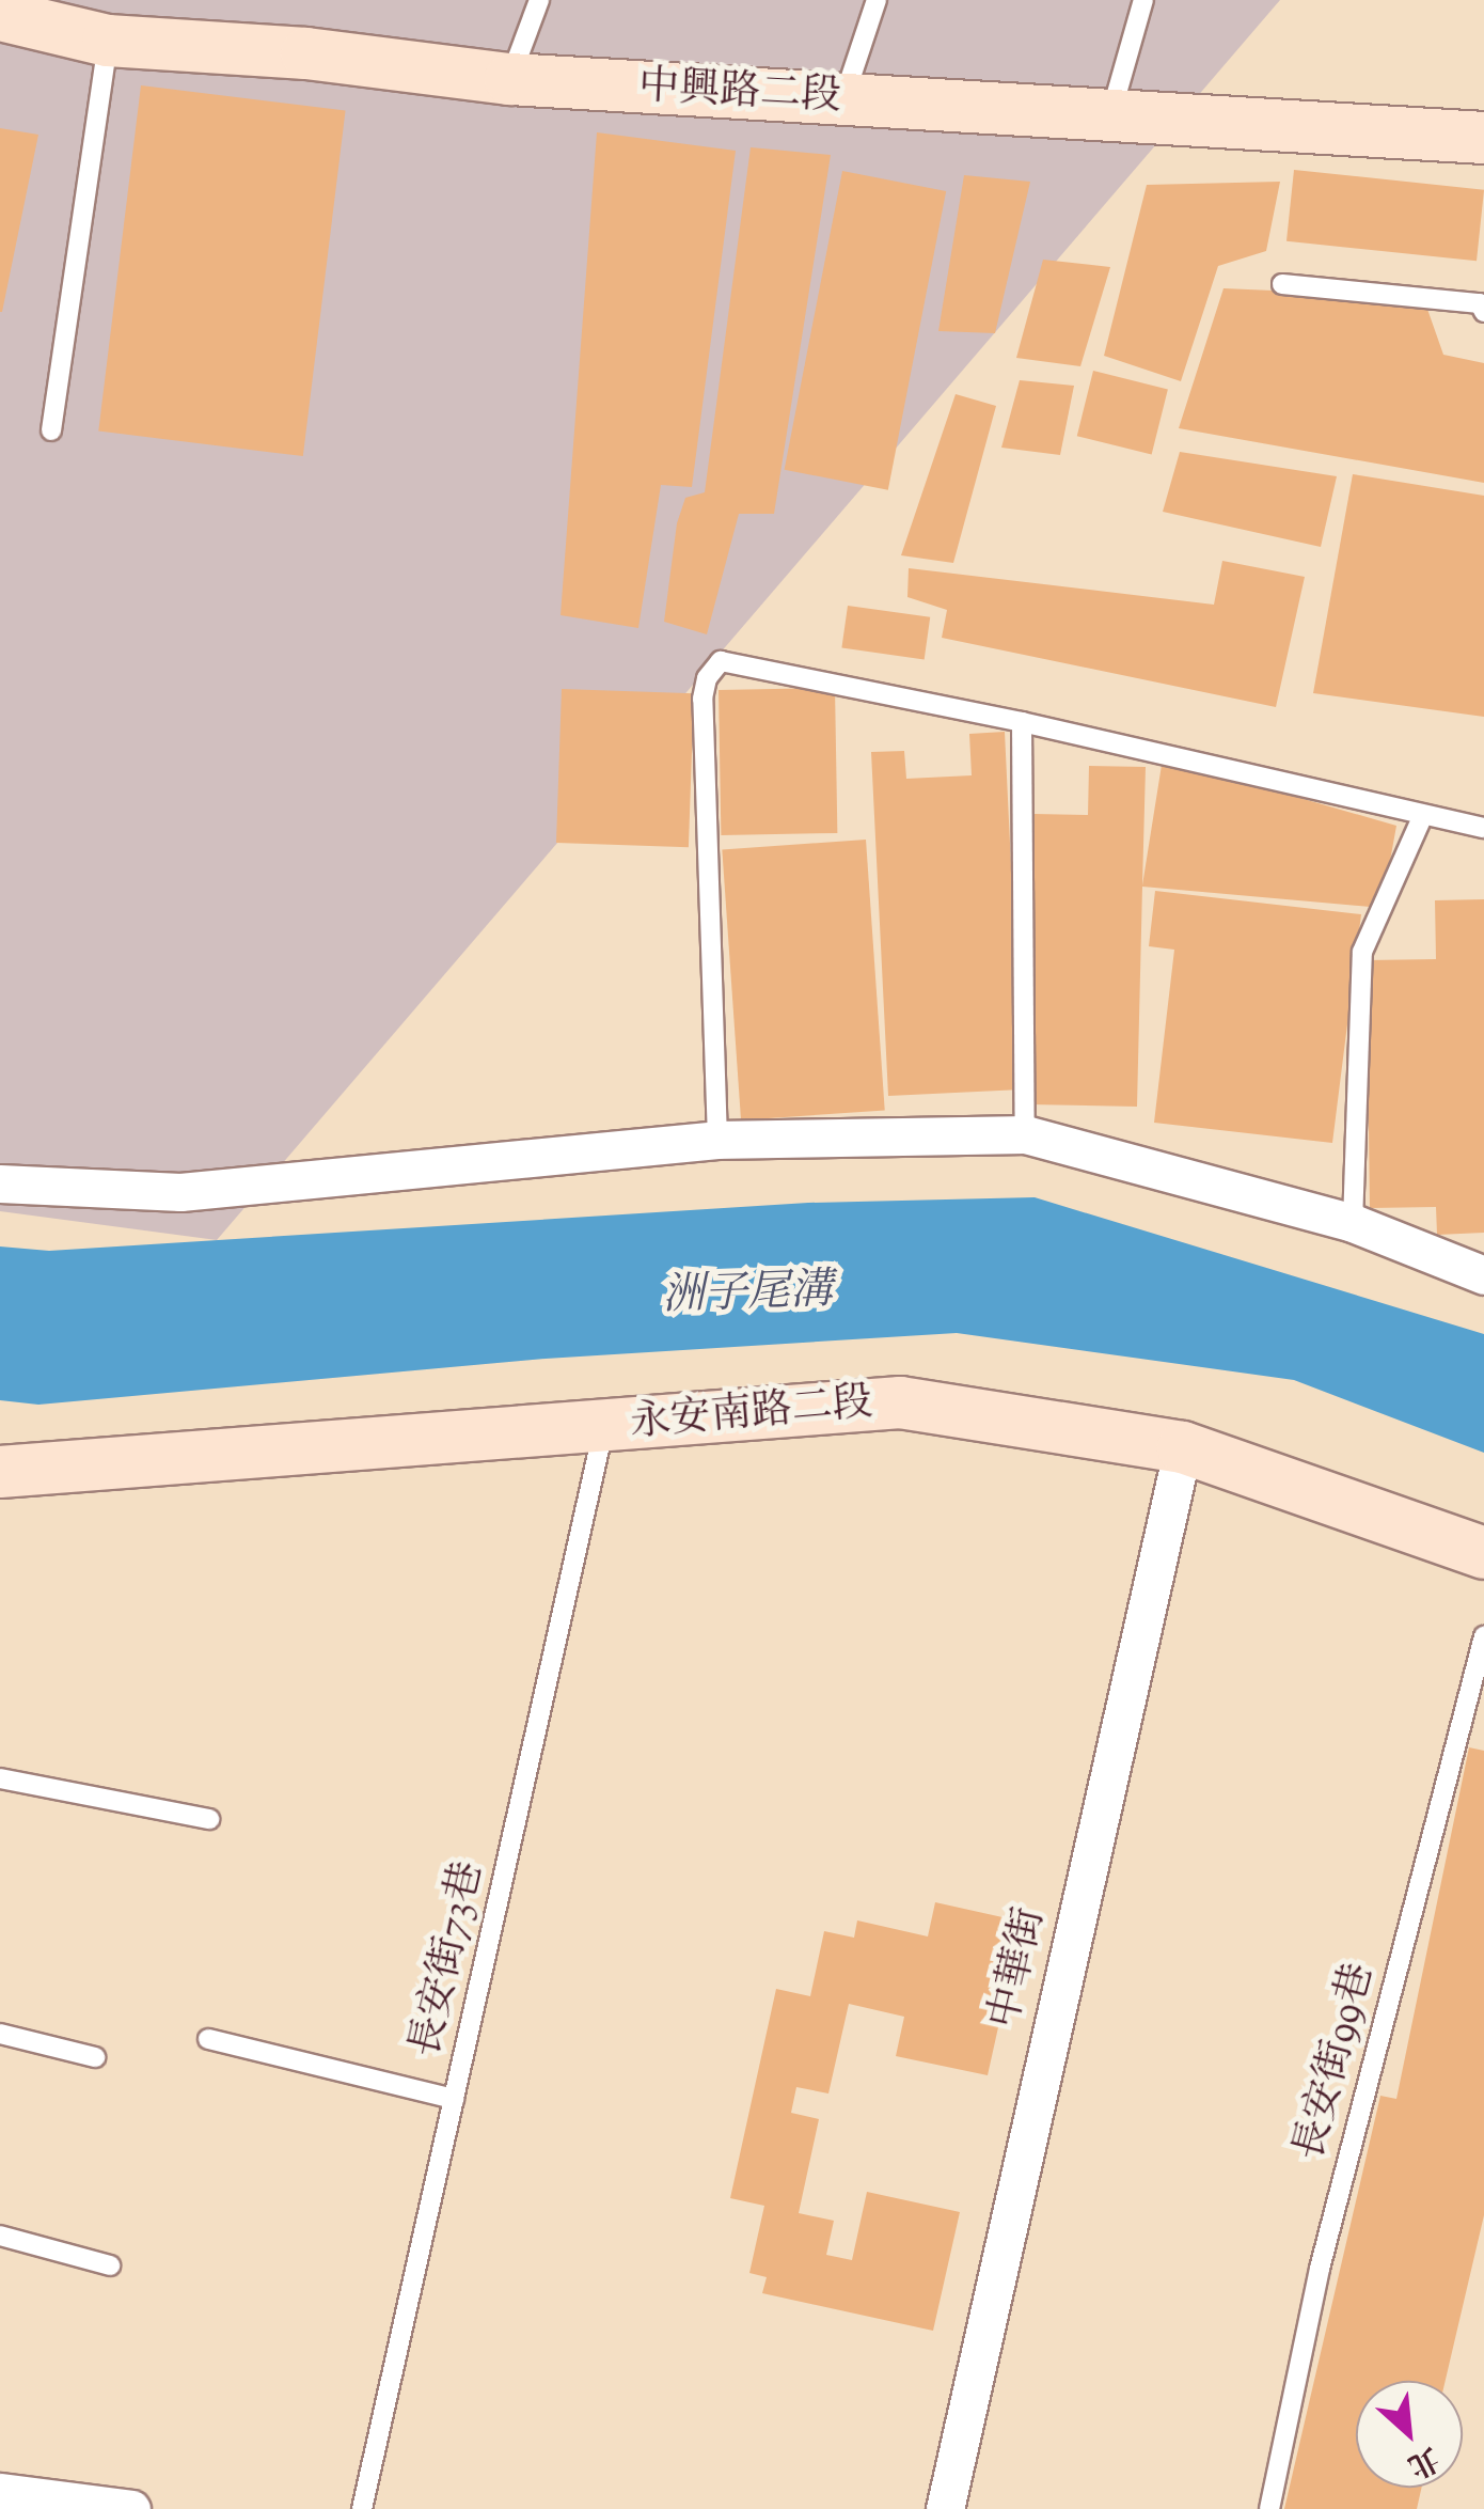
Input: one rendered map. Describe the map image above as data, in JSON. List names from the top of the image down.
{
  "streets": {
    "street": ["中興路二段", "永安南路二段", "中華街"],
    "lane": ["長安街73巷", "長安街99巷"]
  },
  "crossings": [
    ["永安南路二段", "長安街73巷"],
    ["永安南路二段", "中華街"]
  ],
  "water": ["洲子尾溝"],
  "north": "bottom right"
}
